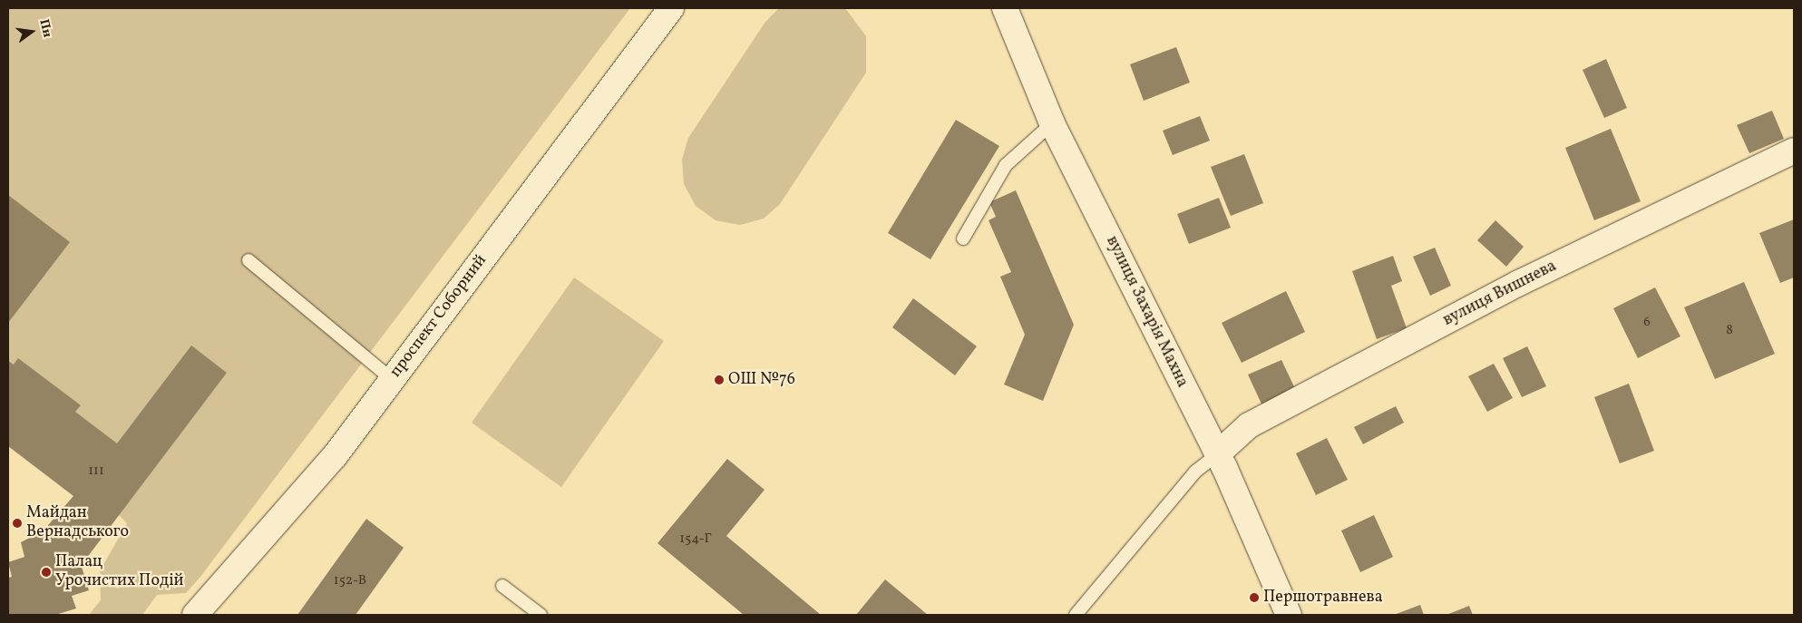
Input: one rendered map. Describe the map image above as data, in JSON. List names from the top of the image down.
{
  "streets": {
    "street": ["вулиця Вишнева", "вулиця Захарія Махна", "проспект Соборний"]
  },
  "crossings": [
    ["вулиця Вишнева", "вулиця Захарія Махна"]
  ],
  "places": [
    "ОШ №76",
    "Майдан Вернадського",
    "Палац Урочистих Подій",
    "Першотравнева"
  ],
  "house_numbers": [
    "6",
    "8",
    "111",
    "154-Г",
    "152-В"
  ],
  "north": "right"
}
